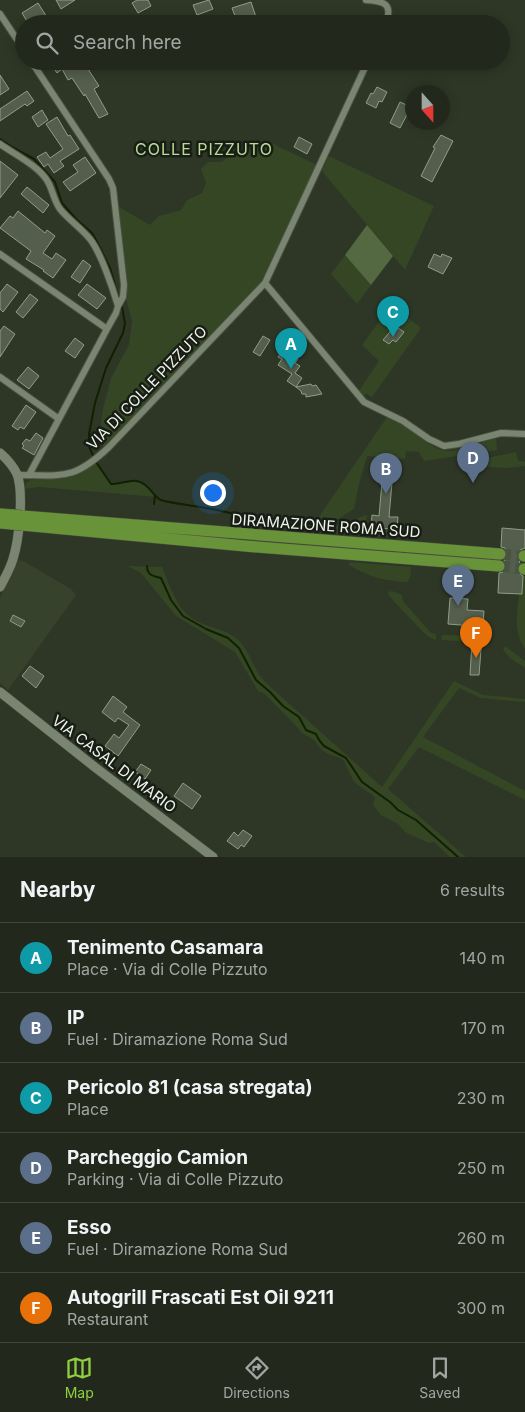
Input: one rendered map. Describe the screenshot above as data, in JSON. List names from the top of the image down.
{
  "streets": {
    "highway": ["DIRAMAZIONE ROMA SUD"],
    "street": ["VIA DI COLLE PIZZUTO", "VIA CASAL DI MARIO"]
  },
  "districts": ["COLLE PIZZUTO"],
  "north": "bottom",
  "page": {
    "search": "Search here",
    "pins": [
      "C",
      "A",
      "D",
      "B",
      "E",
      "F"
    ],
    "heading": ["Nearby", "6 results"],
    "list": [
      {
        "mark": "A",
        "name": "Tenimento Casamara",
        "note": "Place · Via di Colle Pizzuto",
        "value": "140 m"
      },
      {
        "mark": "B",
        "name": "IP",
        "note": "Fuel · Diramazione Roma Sud",
        "value": "170 m"
      },
      {
        "mark": "C",
        "name": "Pericolo 81 (casa stregata)",
        "note": "Place",
        "value": "230 m"
      },
      {
        "mark": "D",
        "name": "Parcheggio Camion",
        "note": "Parking · Via di Colle Pizzuto",
        "value": "250 m"
      },
      {
        "mark": "E",
        "name": "Esso",
        "note": "Fuel · Diramazione Roma Sud",
        "value": "260 m"
      },
      {
        "mark": "F",
        "name": "Autogrill Frascati Est Oil 9211",
        "note": "Restaurant",
        "value": "300 m"
      }
    ],
    "nav": ["Map", "Directions", "Saved"]
  }
}
